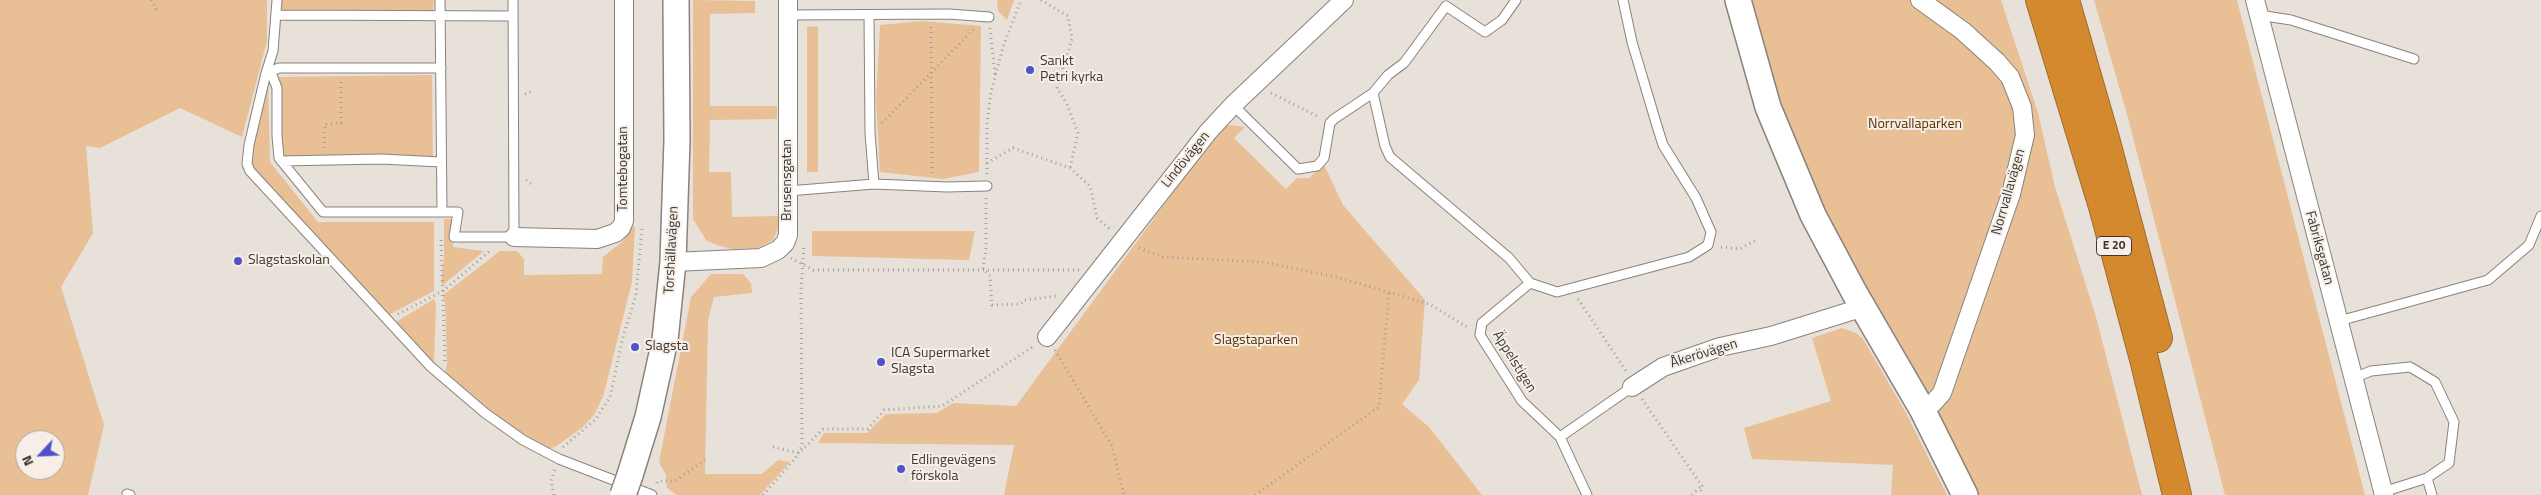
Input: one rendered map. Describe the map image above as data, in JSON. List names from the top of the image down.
{
  "streets": {
    "highway": ["E 20"],
    "street": [
      "Lindövägen",
      "Tomtebogatan",
      "Brusensgatan",
      "Norrvallavägen",
      "Fabriksgatan",
      "Torshällavägen",
      "Åkerövägen"
    ],
    "lane": ["Äppelstigen"]
  },
  "crossings": [
    ["Åkerövägen", "Äppelstigen"]
  ],
  "parks": ["Norrvallaparken", "Slagstaparken"],
  "places": [
    "Sankt Petri kyrka",
    "Slagstaskolan",
    "Slagsta",
    "ICA Supermarket Slagsta",
    "Edlingevägens förskola"
  ],
  "north": "bottom left"
}
